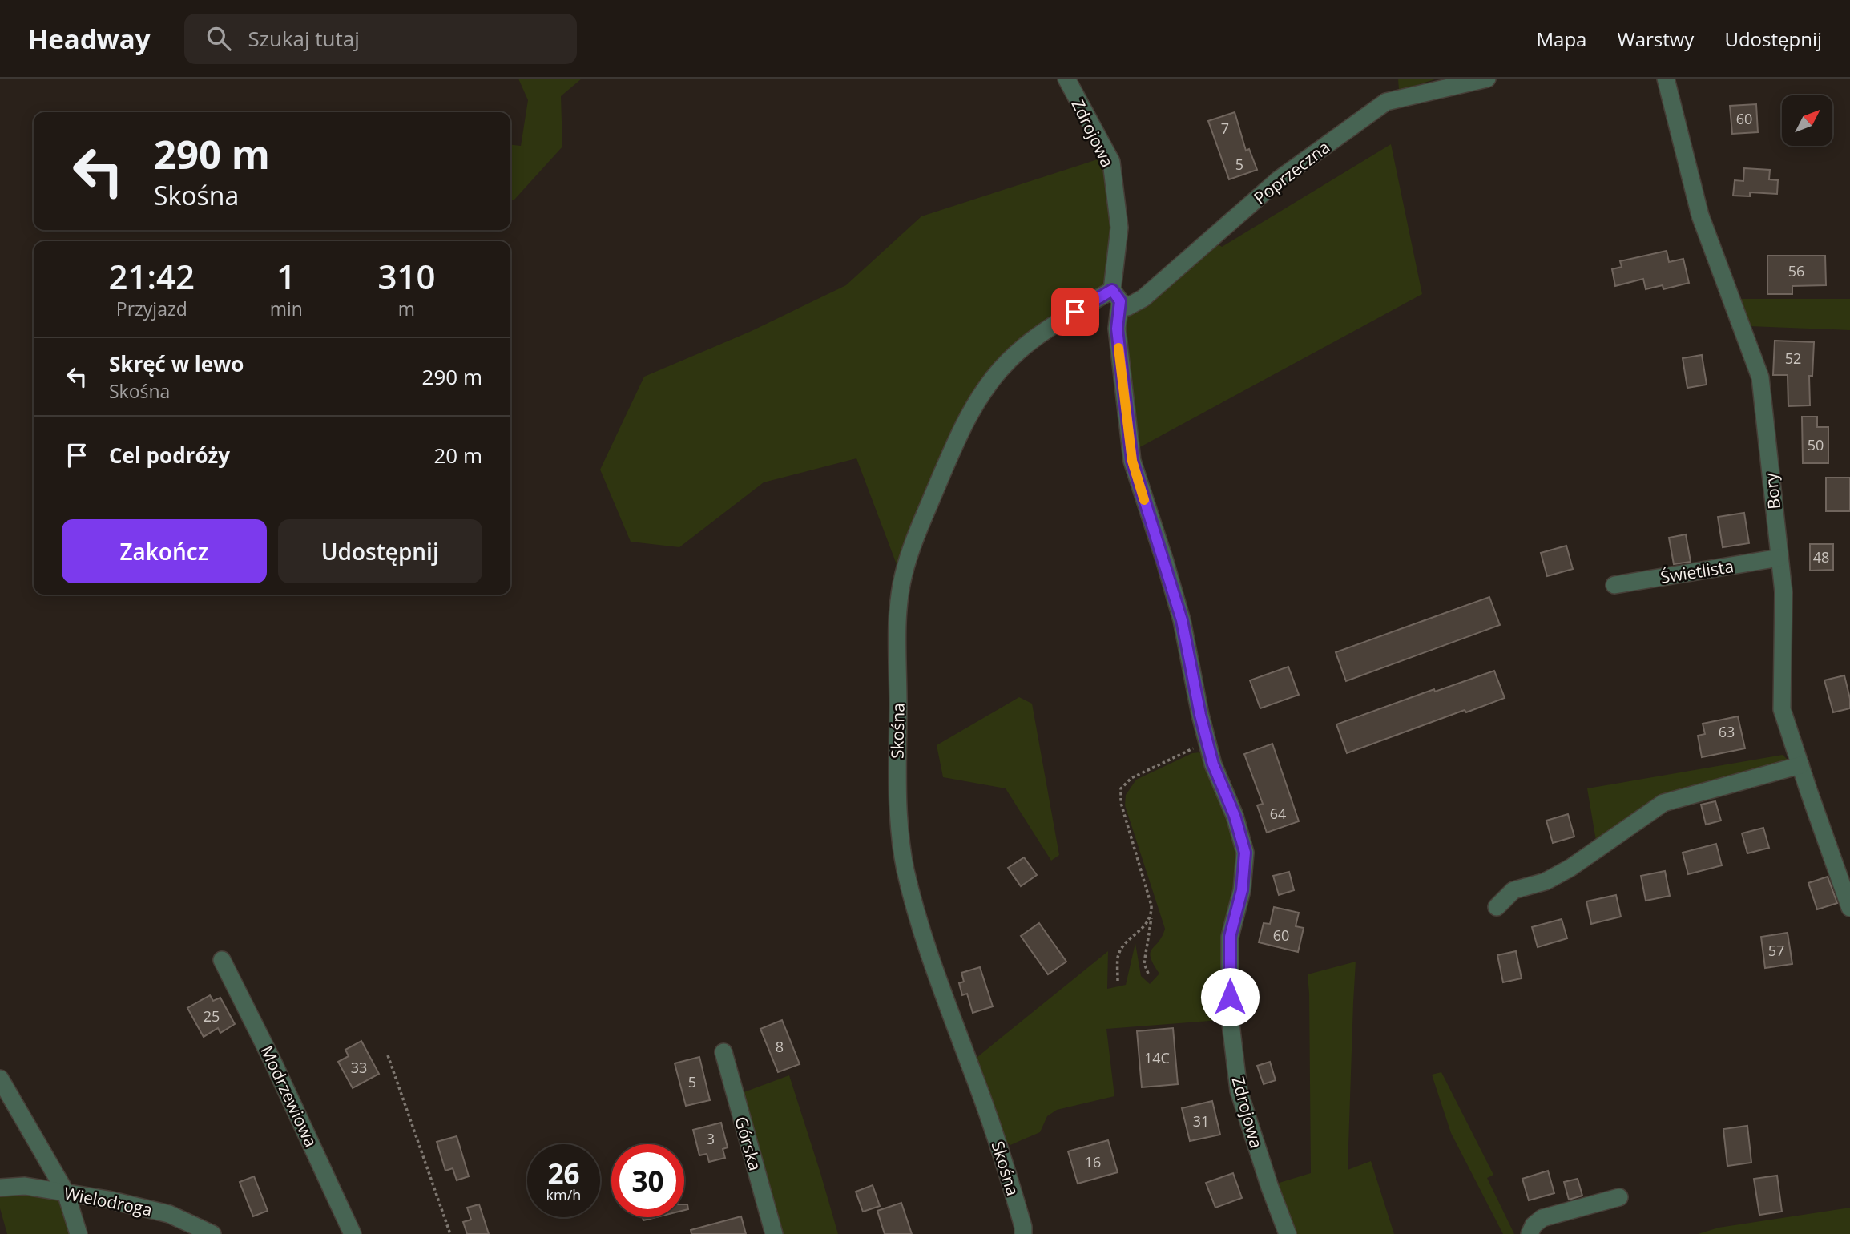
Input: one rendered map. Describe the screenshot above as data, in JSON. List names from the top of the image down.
{
  "streets": {
    "street": [
      "Zdrojowa",
      "Poprzeczna",
      "Bory",
      "Świetlista",
      "Skośna",
      "Modrzewiowa",
      "Górska",
      "Wielodroga"
    ]
  },
  "crossings": [
    ["Zdrojowa", "Poprzeczna"],
    ["Zdrojowa", "Skośna"],
    ["Poprzeczna", "Skośna"],
    ["Bory", "Świetlista"]
  ],
  "house_numbers": [
    "60",
    "7",
    "5",
    "56",
    "52",
    "50",
    "48",
    "63",
    "64",
    "60",
    "57",
    "25",
    "8",
    "14C",
    "33",
    "5",
    "31",
    "3",
    "16"
  ],
  "north": "top right",
  "page": {
    "header": "Headway",
    "search": "Szukaj tutaj",
    "nav": ["Mapa", "Warstwy", "Udostępnij"],
    "turn": ["290 m", "Skośna"],
    "eta": [
      "21:42",
      "Przyjazd",
      "1",
      "min",
      "310",
      "m"
    ],
    "list": [
      {
        "name": "Skręć w lewo",
        "note": "Skośna",
        "value": "290 m"
      },
      {
        "name": "Cel podróży",
        "value": "20 m"
      }
    ],
    "buttons": ["Zakończ", "Udostępnij"],
    "speed": "26 km/h",
    "limit": "30"
  }
}
